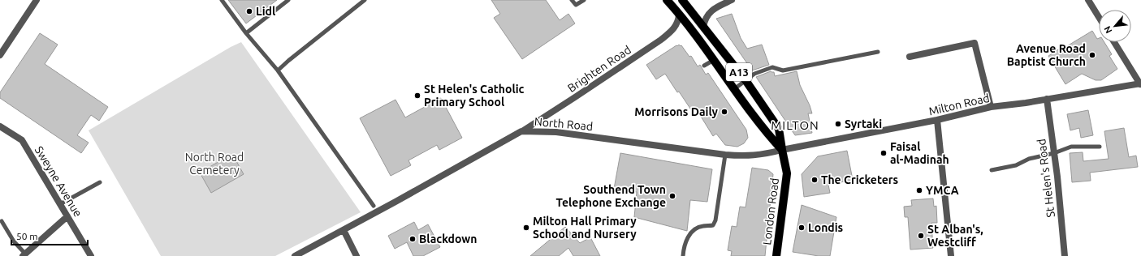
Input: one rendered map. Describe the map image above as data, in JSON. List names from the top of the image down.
{
  "streets": {
    "main road": ["A13", "London Road"],
    "street": [
      "Brighten Road",
      "Milton Road",
      "North Road",
      "St Helen's Road",
      "Sweyne Avenue"
    ]
  },
  "crossings": [
    ["Brighten Road", "North Road"],
    ["Brighten Road", "London Road"],
    ["Milton Road", "North Road"],
    ["Milton Road", "St Helen's Road"],
    ["Milton Road", "London Road"],
    ["North Road", "London Road"]
  ],
  "districts": ["MILTON"],
  "parks": ["North Road Cemetery"],
  "places": [
    "Lidl",
    "Avenue Road Baptist Church",
    "St Helen's Catholic Primary School",
    "Morrisons Daily",
    "Syrtaki",
    "Faisal al-Madinah",
    "The Cricketers",
    "YMCA",
    "Southend Town Telephone Exchange",
    "Milton Hall Primary School and Nursery",
    "Londis",
    "St Alban's, Westcliff",
    "Blackdown"
  ],
  "scale_bar": "50 m",
  "north": "bottom left"
}
